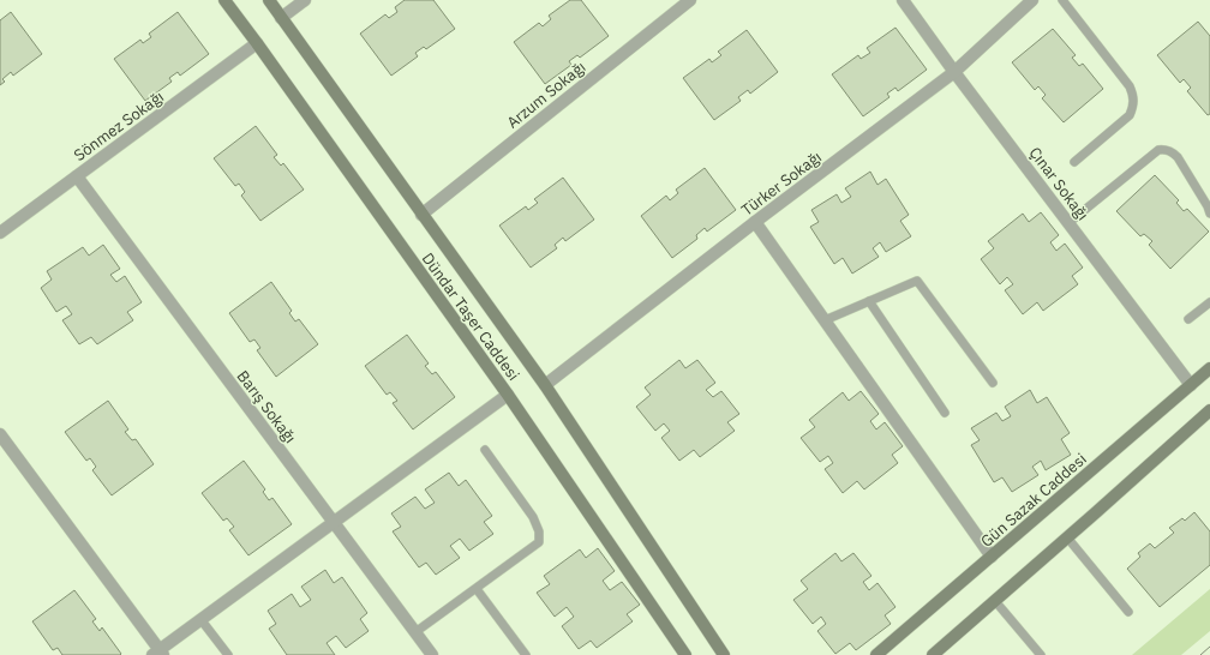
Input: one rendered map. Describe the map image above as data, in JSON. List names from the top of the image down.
{
  "streets": {
    "street": [
      "Arzum Sokağı",
      "Sönmez Sokağı",
      "Türker Sokağı",
      "Çınar Sokağı",
      "Dündar Taşer Caddesi",
      "Barış Sokağı",
      "Gün Sazak Caddesi"
    ]
  },
  "crossings": [
    ["Arzum Sokağı", "Dündar Taşer Caddesi"],
    ["Sönmez Sokağı", "Dündar Taşer Caddesi"],
    ["Sönmez Sokağı", "Barış Sokağı"],
    ["Türker Sokağı", "Çınar Sokağı"],
    ["Türker Sokağı", "Dündar Taşer Caddesi"],
    ["Çınar Sokağı", "Gün Sazak Caddesi"]
  ]
}
